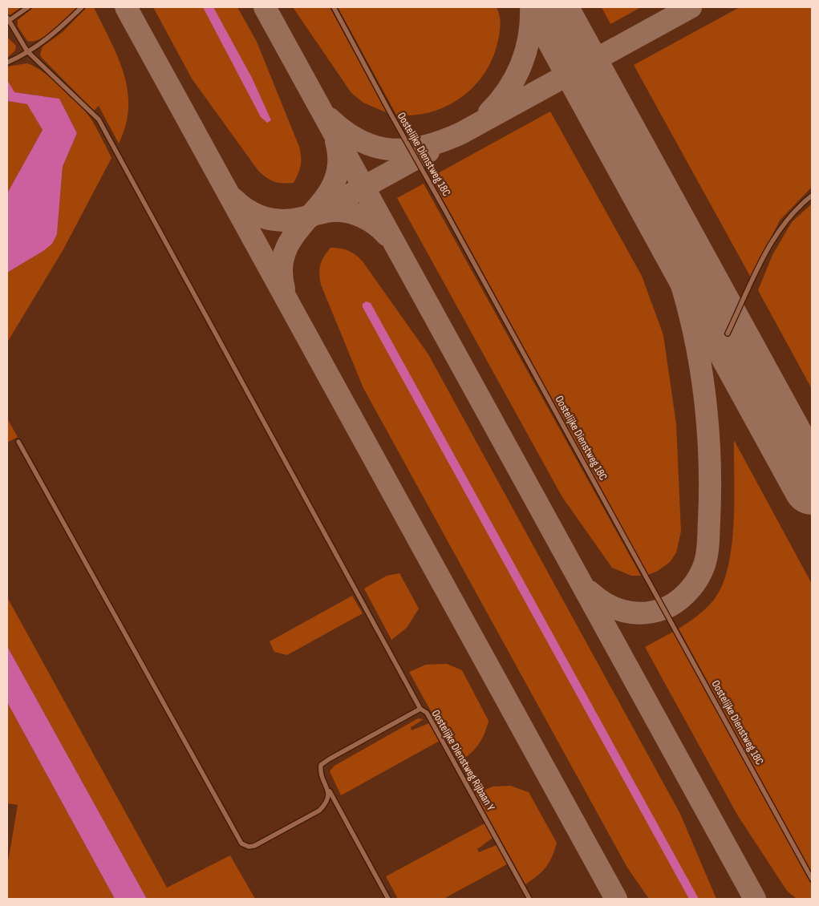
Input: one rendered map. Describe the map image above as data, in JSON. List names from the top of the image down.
{
  "streets": {
    "lane": ["Oostelijke Dienstweg 18C", "Oostelijke Dienstweg Rijbaan Y"]
  }
}
